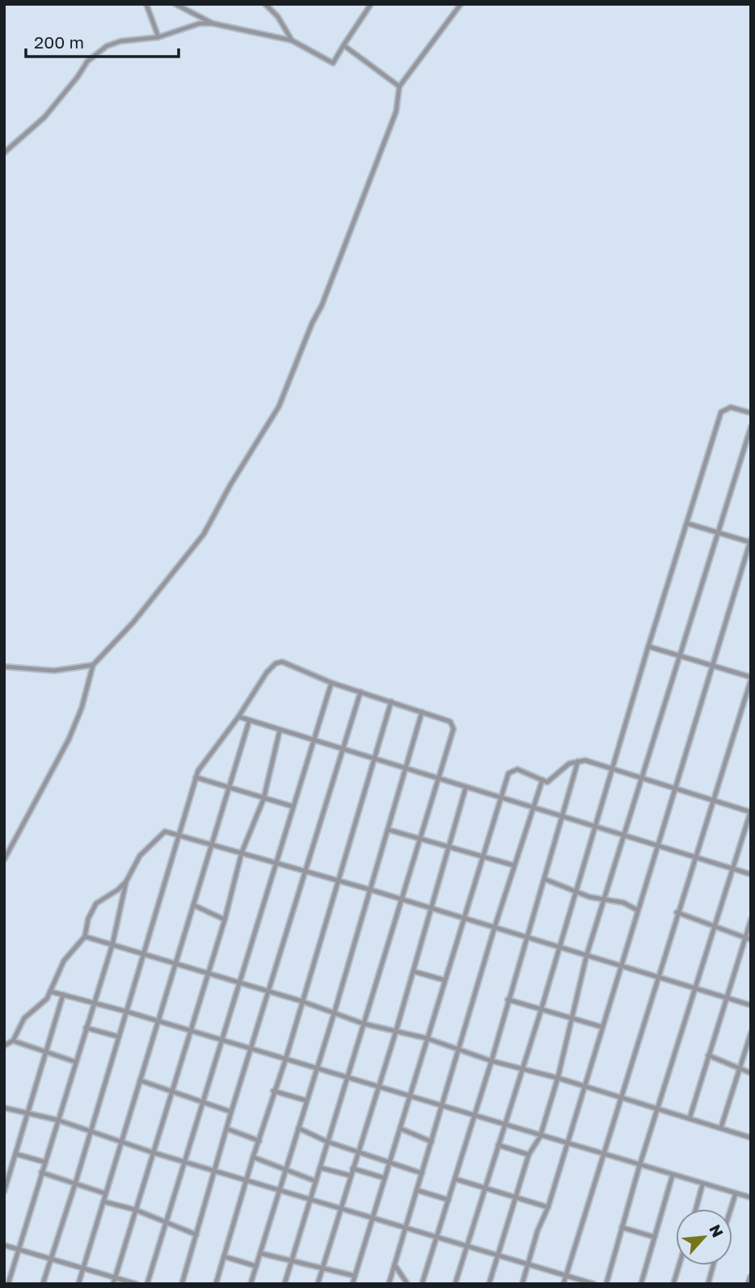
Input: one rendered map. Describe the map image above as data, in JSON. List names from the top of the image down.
{
  "scale_bar": "200 m",
  "north": "top right"
}
